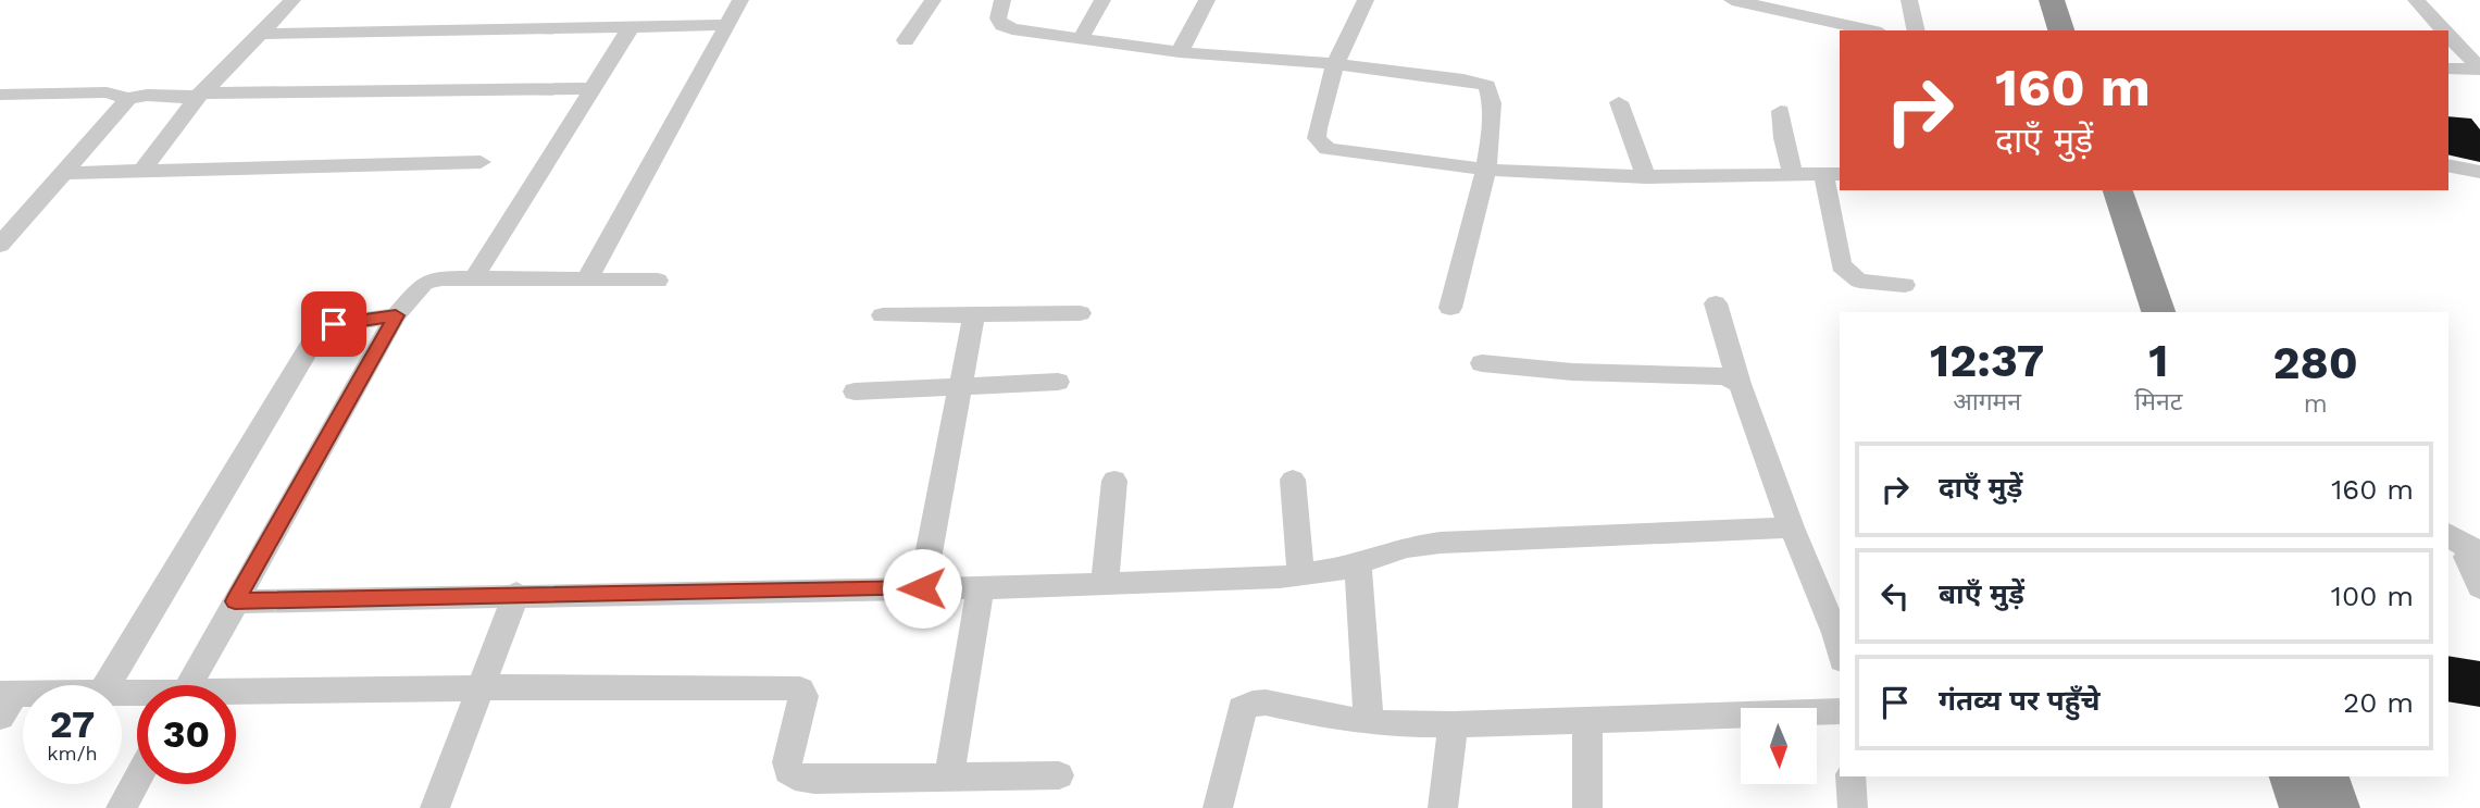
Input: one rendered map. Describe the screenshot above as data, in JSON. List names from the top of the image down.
{
  "north": "bottom",
  "page": {
    "turn": ["160 m", "दाएँ मुड़ें"],
    "eta": [
      "12:37",
      "आगमन",
      "1",
      "मिनट",
      "280",
      "m"
    ],
    "list": [
      {
        "name": "दाएँ मुड़ें",
        "value": "160 m"
      },
      {
        "name": "बाएँ मुड़ें",
        "value": "100 m"
      },
      {
        "name": "गंतव्य पर पहुँचे",
        "value": "20 m"
      }
    ],
    "speed": "27 km/h",
    "limit": "30"
  }
}
